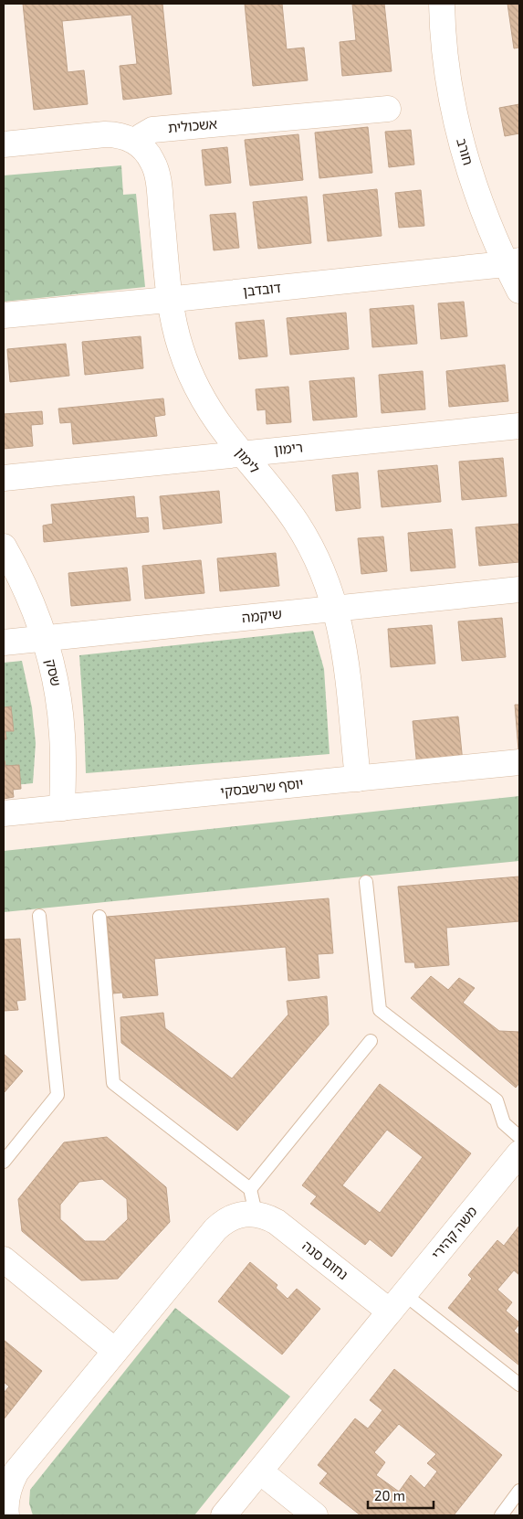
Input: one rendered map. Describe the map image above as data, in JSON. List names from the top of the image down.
{
  "streets": {
    "street": [
      "אשכולית",
      "חורב",
      "דובדבן",
      "רימון",
      "לימון",
      "שיקמה",
      "שסק",
      "יוסף שרשבסקי",
      "משה קהירי",
      "נחום סנה"
    ]
  },
  "crossings": [
    ["אשכולית", "לימון"],
    ["חורב", "דובדבן"],
    ["דובדבן", "לימון"],
    ["רימון", "לימון"],
    ["לימון", "שיקמה"],
    ["לימון", "יוסף שרשבסקי"],
    ["שיקמה", "שסק"],
    ["שסק", "יוסף שרשבסקי"],
    ["משה קהירי", "נחום סנה"]
  ],
  "scale_bar": "20 m"
}
